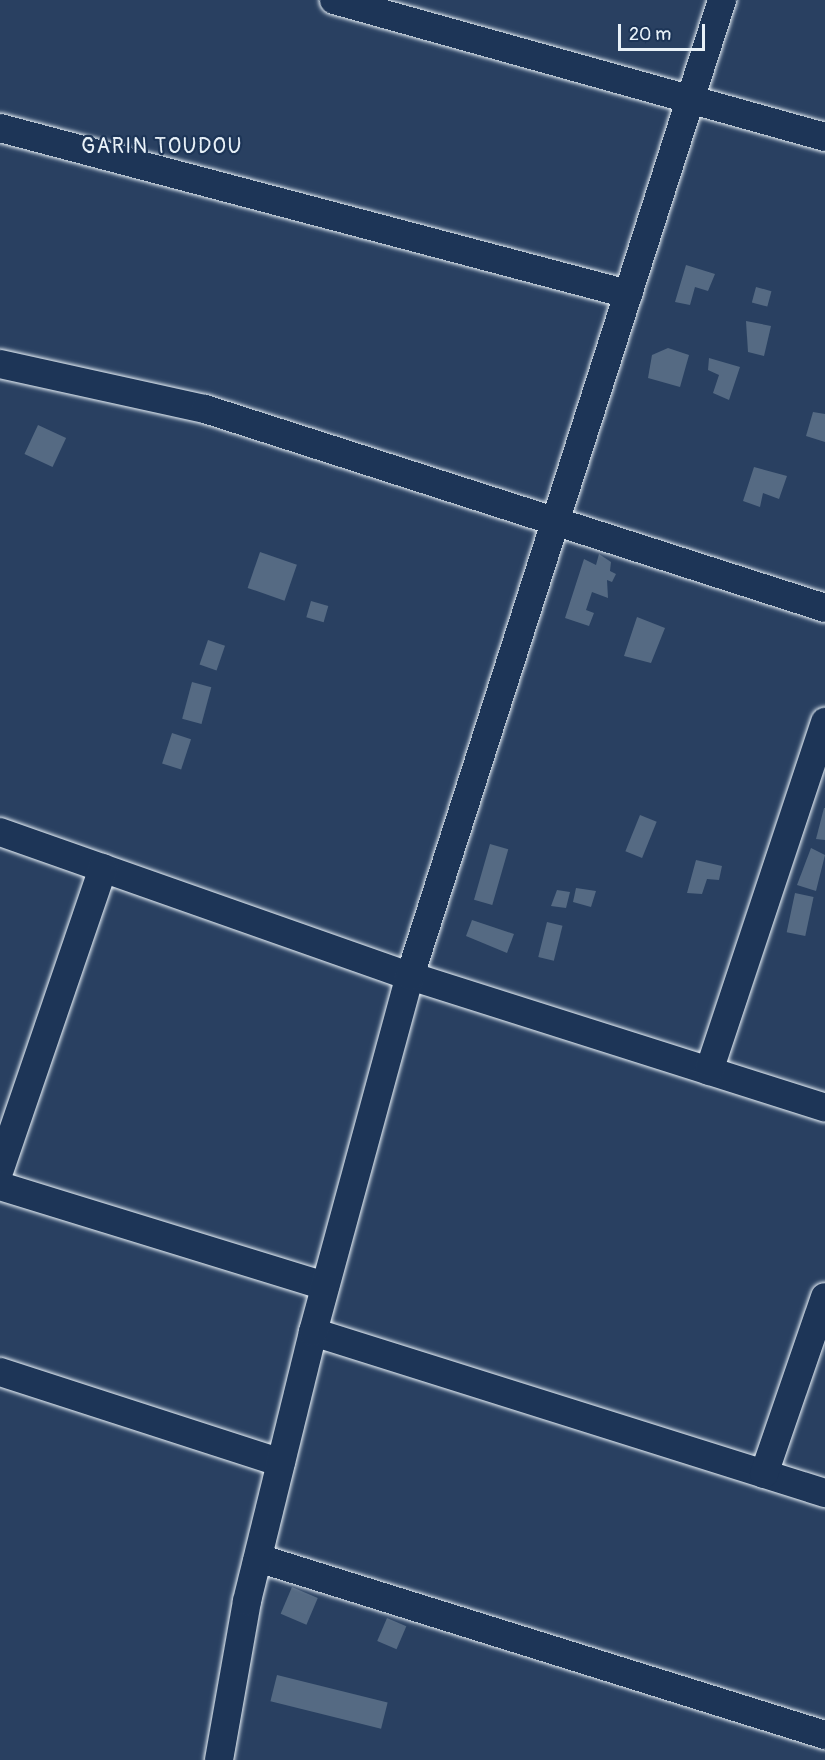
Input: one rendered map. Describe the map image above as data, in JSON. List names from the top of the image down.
{
  "districts": ["GARIN TOUDOU"],
  "scale_bar": "20 m"
}
